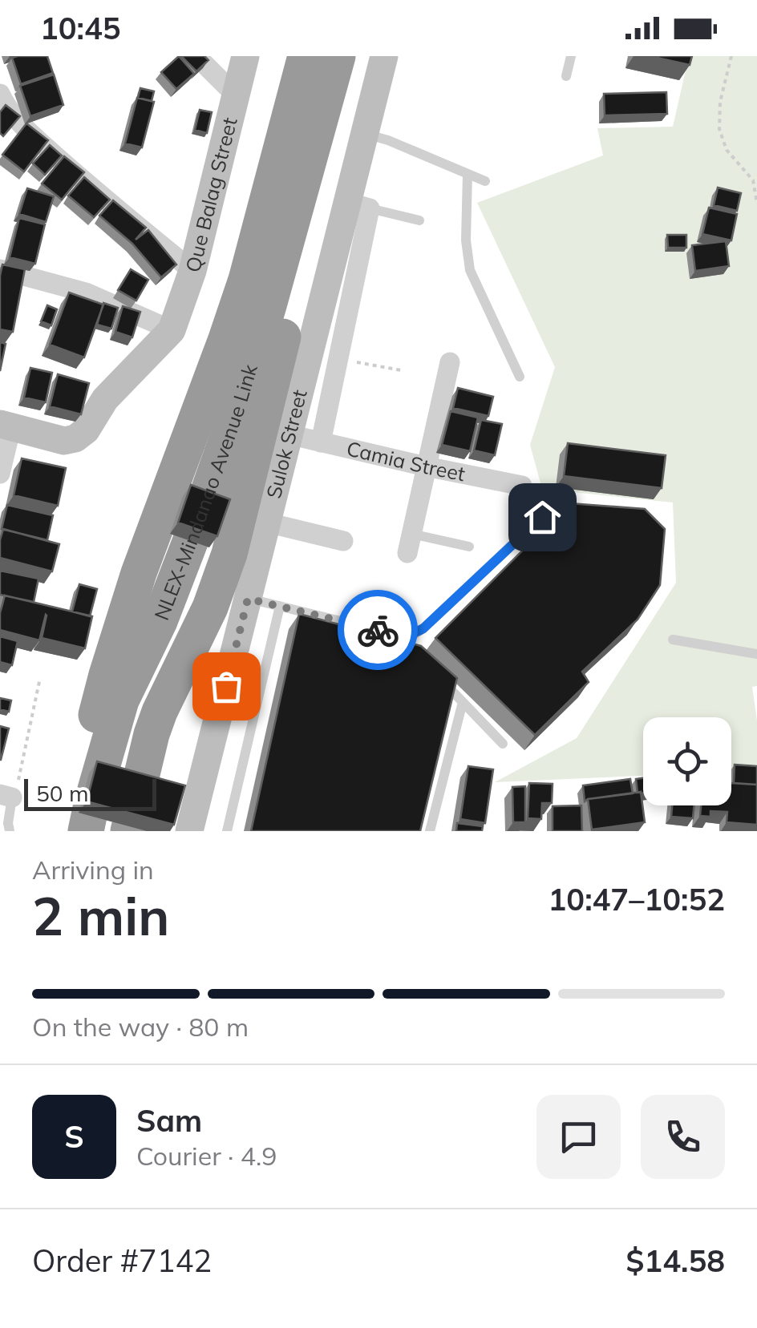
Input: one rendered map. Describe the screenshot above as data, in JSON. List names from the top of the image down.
{
  "streets": {
    "highway": ["NLEX-Mindanao Avenue Link"],
    "street": ["Que Balag Street", "Sulok Street", "Camia Street"]
  },
  "crossings": [
    ["Sulok Street", "Camia Street"]
  ],
  "scale_bar": "50 m",
  "page": {
    "status": "10:45",
    "scale": "50 m",
    "heading": ["2 min", "Arriving in", "10:47–10:52"],
    "panel": [
      "Sam",
      "Courier · 4.9",
      "Order #7142",
      "$14.58"
    ],
    "bar": "On the way · 80 m",
    "round": "S"
  }
}
